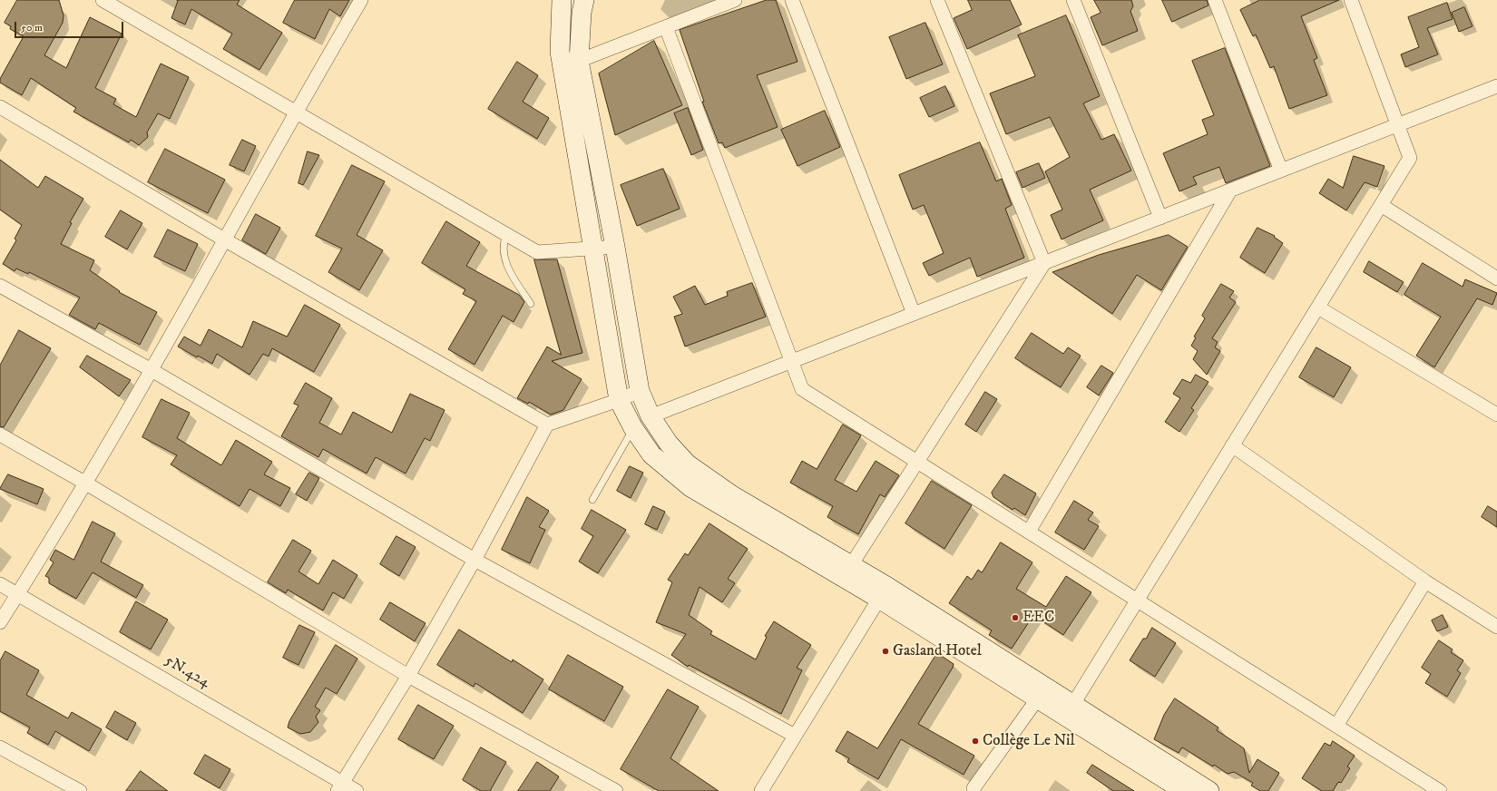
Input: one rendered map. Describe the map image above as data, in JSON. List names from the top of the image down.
{
  "streets": {
    "street": ["5N.424"]
  },
  "places": ["EEC", "Gasland Hotel", "Collège Le Nil"],
  "scale_bar": "50 m"
}
